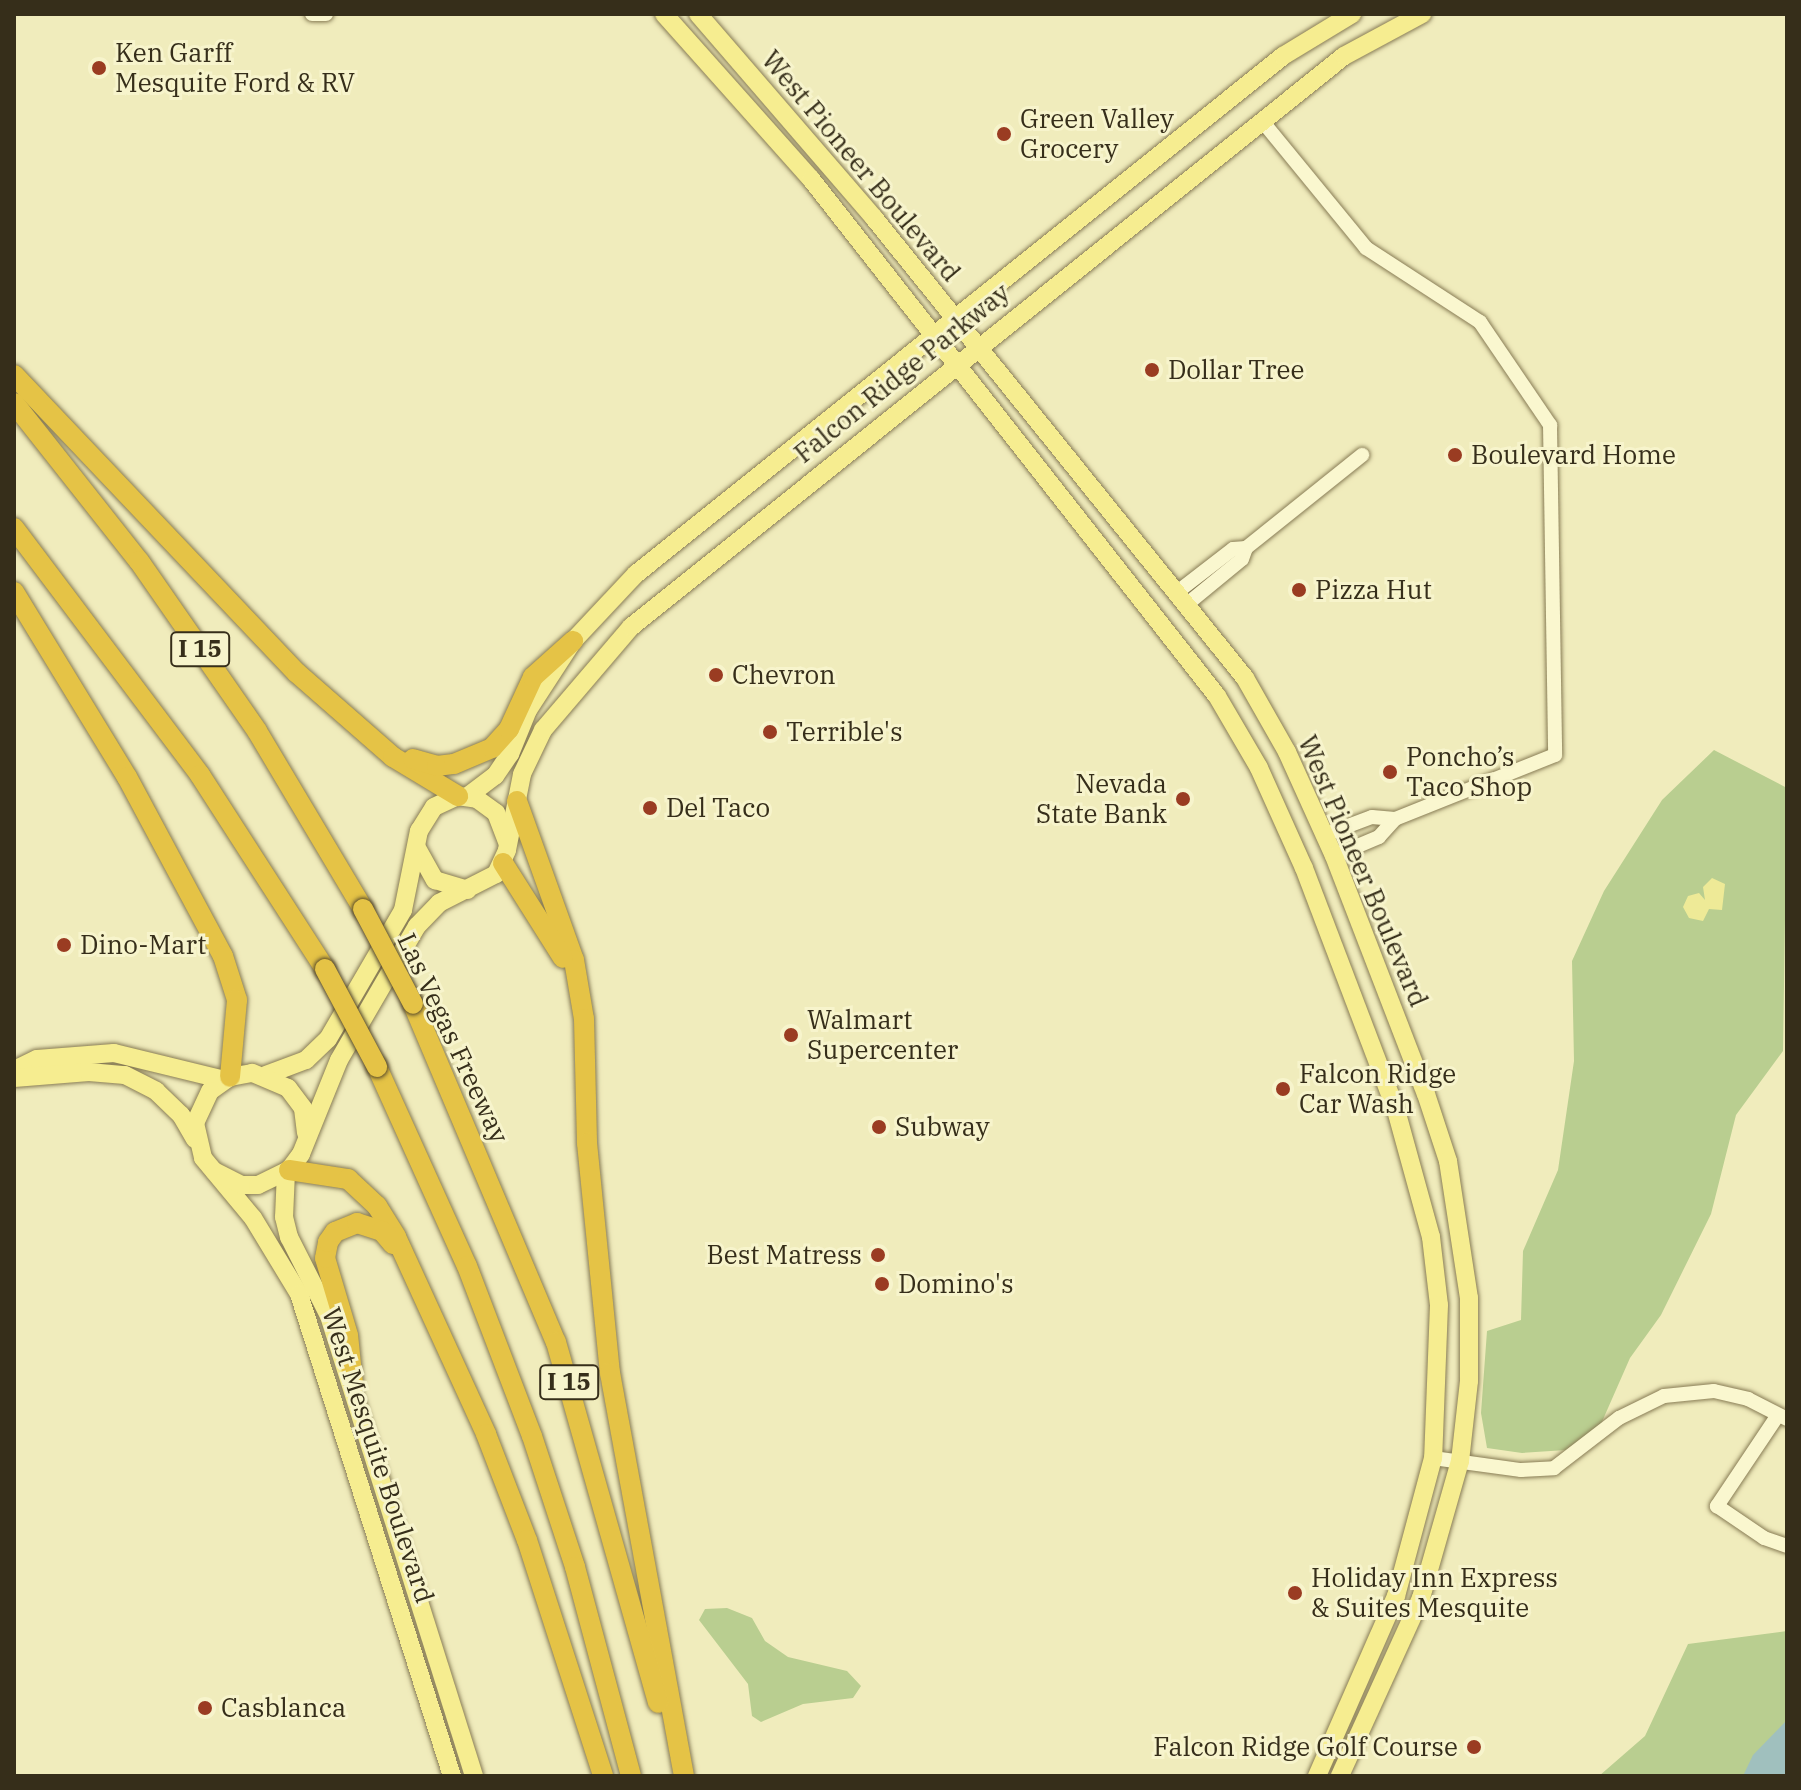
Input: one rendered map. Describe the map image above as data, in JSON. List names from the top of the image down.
{
  "streets": {
    "highway": ["I 15", "Las Vegas Freeway"],
    "main road": ["West Pioneer Boulevard", "Falcon Ridge Parkway", "West Mesquite Boulevard"]
  },
  "crossings": [
    ["West Pioneer Boulevard", "Falcon Ridge Parkway"],
    ["Falcon Ridge Parkway", "West Mesquite Boulevard"]
  ],
  "places": [
    "Ken Garff Mesquite Ford & RV",
    "Green Valley Grocery",
    "Dollar Tree",
    "Boulevard Home",
    "Pizza Hut",
    "Chevron",
    "Terrible's",
    "Poncho’s Taco Shop",
    "Nevada State Bank",
    "Del Taco",
    "Dino-Mart",
    "Walmart Supercenter",
    "Falcon Ridge Car Wash",
    "Subway",
    "Best Matress",
    "Domino's",
    "Holiday Inn Express & Suites Mesquite",
    "Casblanca",
    "Falcon Ridge Golf Course"
  ]
}
